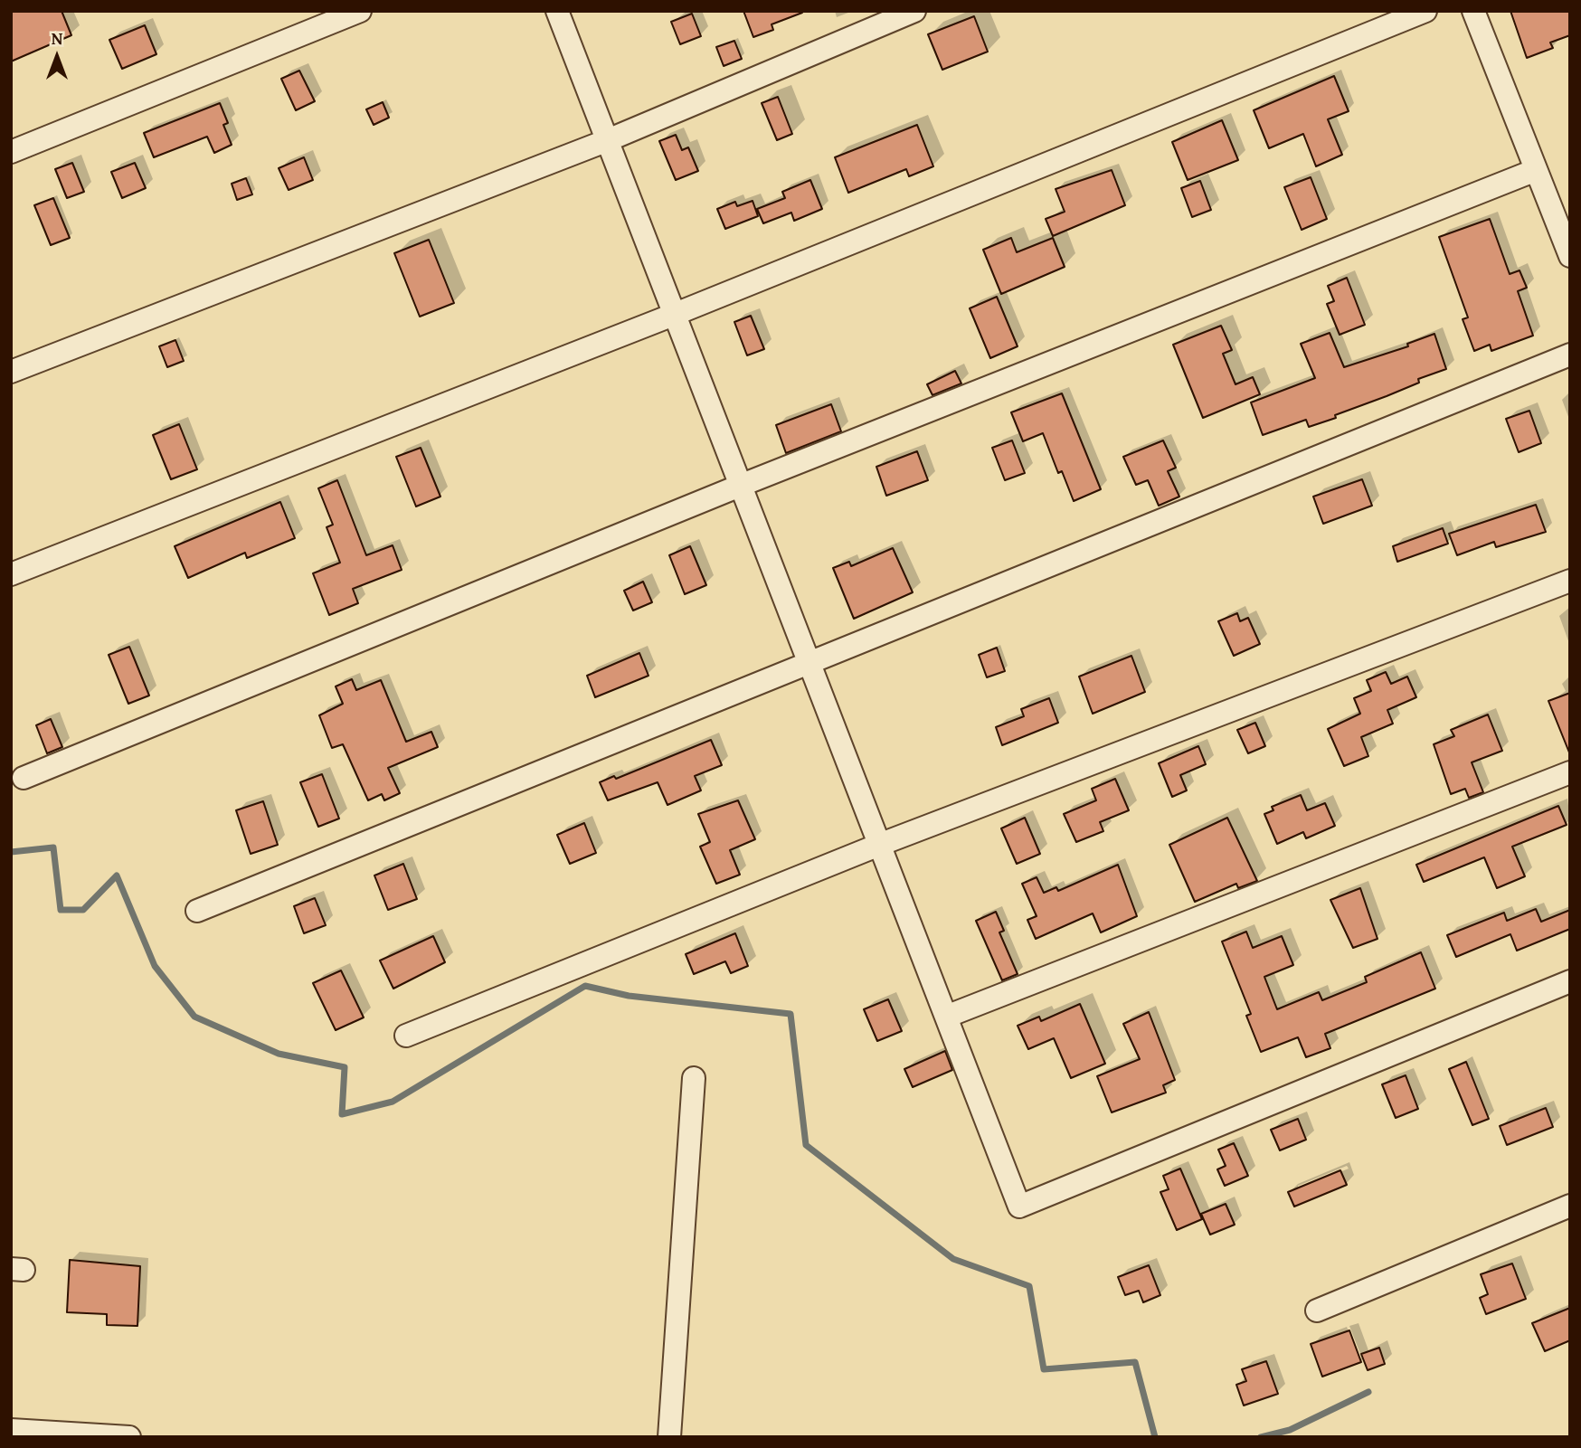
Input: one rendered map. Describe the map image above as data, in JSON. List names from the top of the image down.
{
  "north": "top"
}
